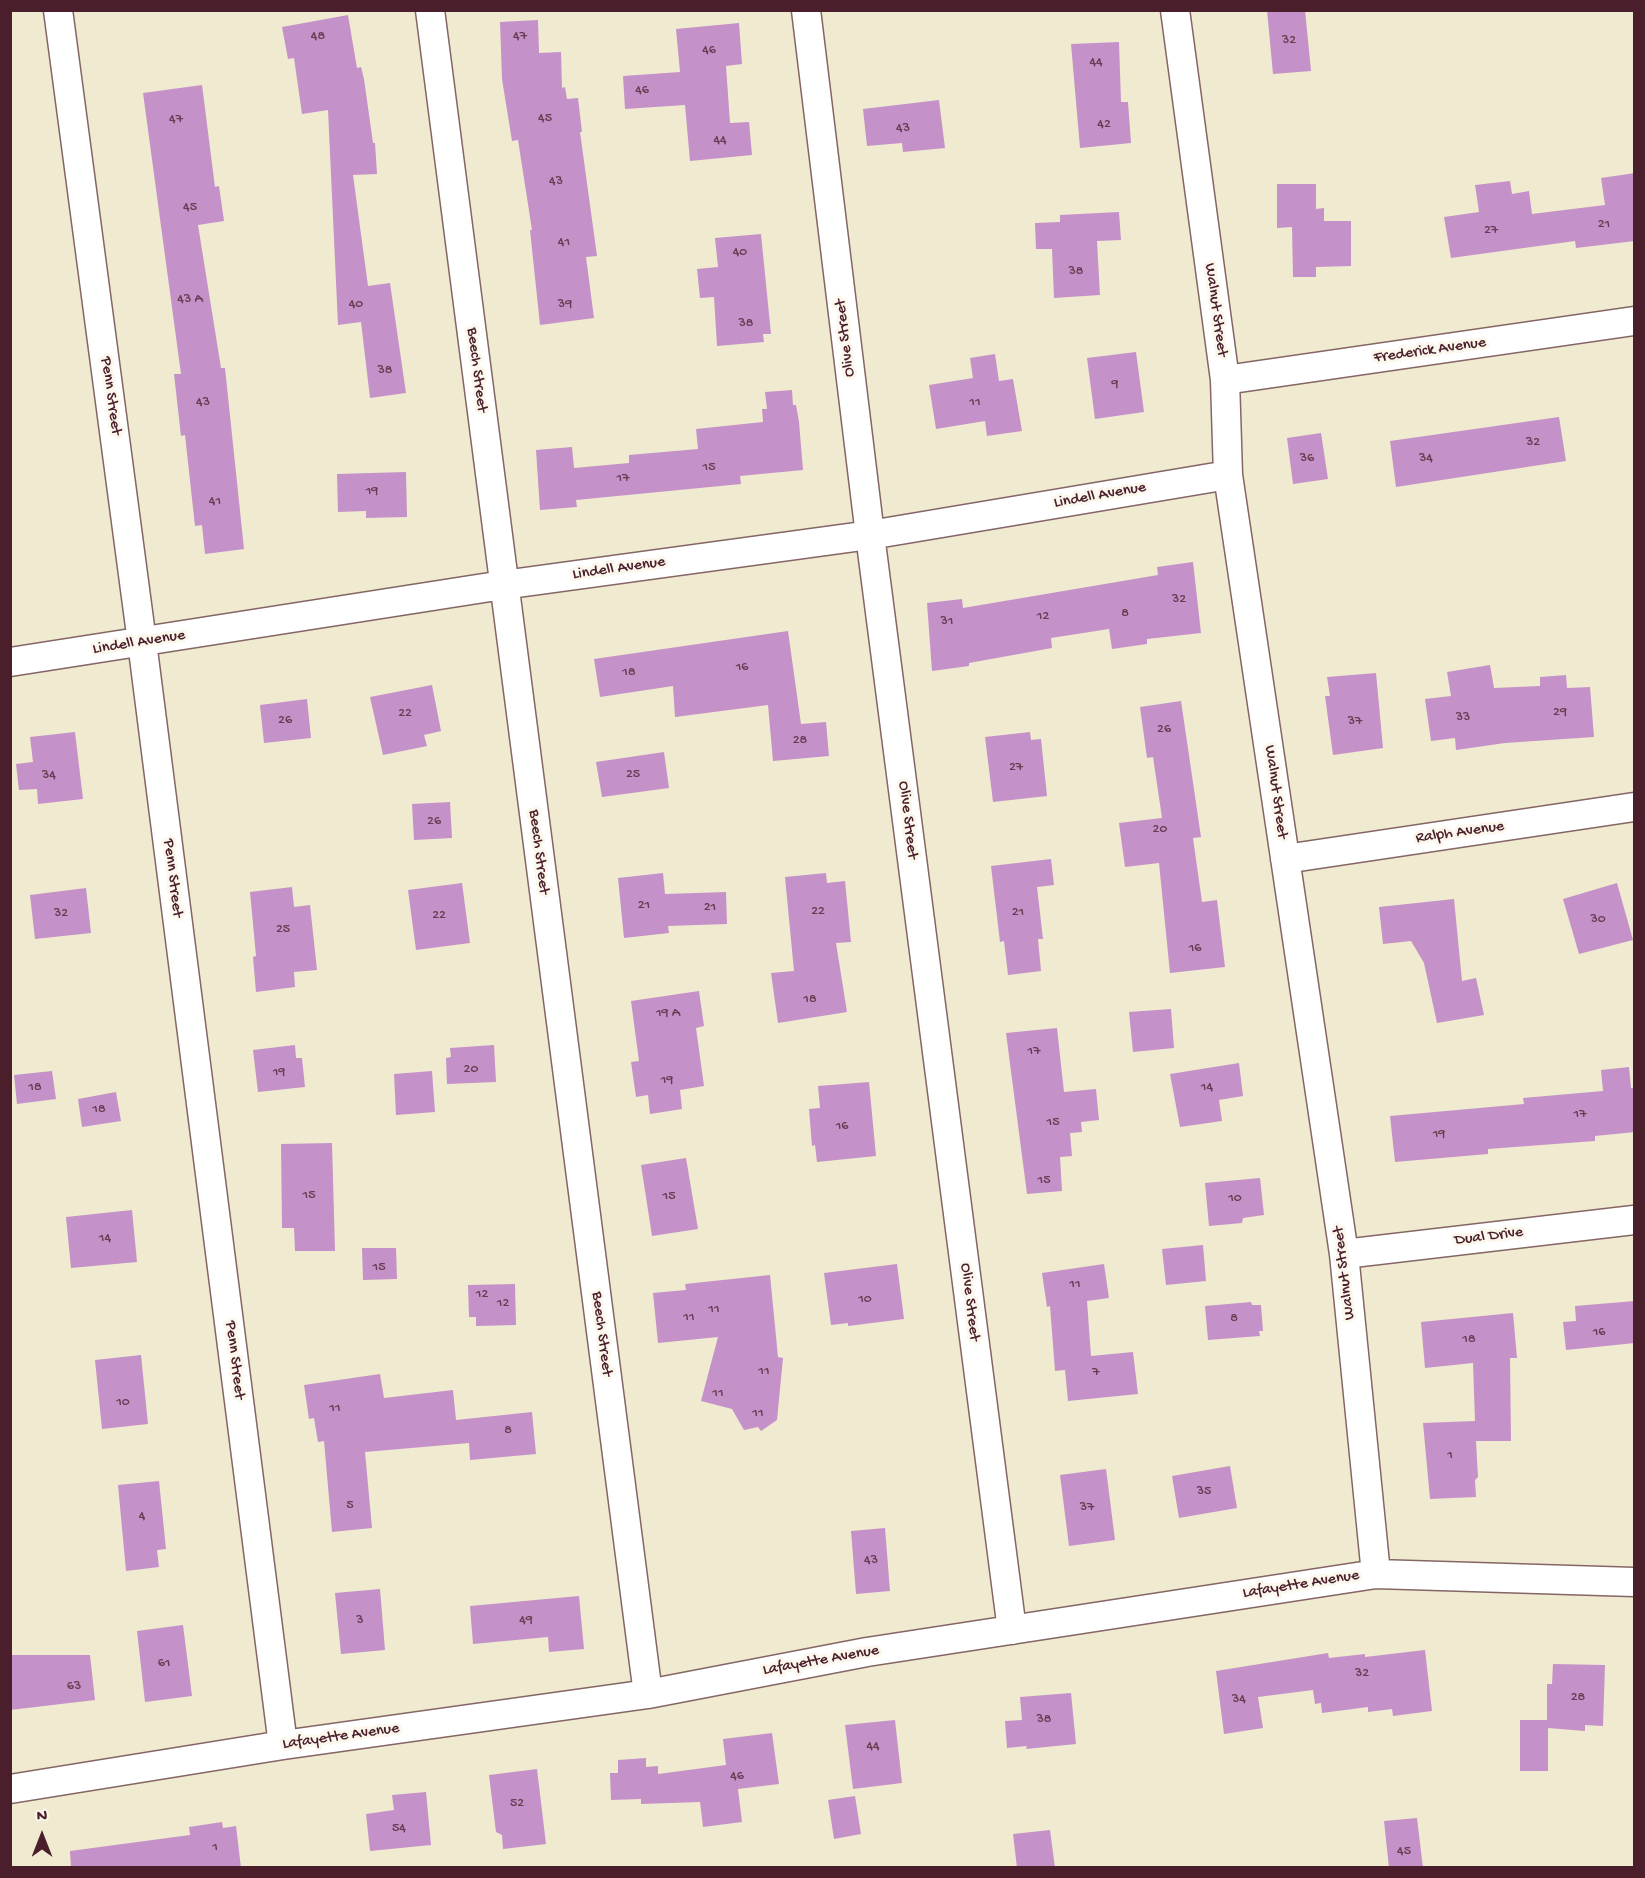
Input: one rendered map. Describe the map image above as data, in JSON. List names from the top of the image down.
{
  "streets": {
    "street": [
      "Walnut Street",
      "Olive Street",
      "Frederick Avenue",
      "Beech Street",
      "Penn Street",
      "Lindell Avenue",
      "Ralph Avenue",
      "Dual Drive",
      "Lafayette Avenue"
    ]
  },
  "crossings": [
    ["Walnut Street", "Frederick Avenue"],
    ["Walnut Street", "Lindell Avenue"],
    ["Walnut Street", "Ralph Avenue"],
    ["Walnut Street", "Dual Drive"],
    ["Walnut Street", "Lafayette Avenue"],
    ["Olive Street", "Lindell Avenue"],
    ["Olive Street", "Lafayette Avenue"],
    ["Beech Street", "Lindell Avenue"],
    ["Beech Street", "Lafayette Avenue"],
    ["Penn Street", "Lindell Avenue"],
    ["Penn Street", "Lafayette Avenue"]
  ],
  "house_numbers": [
    "48",
    "47",
    "32",
    "46",
    "44",
    "46",
    "45",
    "47",
    "42",
    "43",
    "44",
    "43",
    "45",
    "21",
    "27",
    "41",
    "40",
    "38",
    "43 A",
    "40",
    "39",
    "38",
    "38",
    "9",
    "43",
    "11",
    "32",
    "36",
    "34",
    "15",
    "17",
    "19",
    "41",
    "32",
    "8",
    "12",
    "31",
    "16",
    "18",
    "29",
    "22",
    "33",
    "26",
    "37",
    "26",
    "28",
    "27",
    "25",
    "34",
    "26",
    "20",
    "21",
    "21",
    "22",
    "21",
    "32",
    "22",
    "30",
    "25",
    "16",
    "18",
    "19 A",
    "17",
    "20",
    "19",
    "19",
    "18",
    "14",
    "18",
    "17",
    "15",
    "16",
    "19",
    "15",
    "15",
    "15",
    "10",
    "14",
    "15",
    "11",
    "12",
    "10",
    "12",
    "11",
    "11",
    "8",
    "16",
    "18",
    "11",
    "7",
    "11",
    "10",
    "11",
    "11",
    "8",
    "1",
    "35",
    "5",
    "37",
    "4",
    "43",
    "3",
    "49",
    "61",
    "32",
    "63",
    "28",
    "34",
    "38",
    "44",
    "46",
    "52",
    "54",
    "1",
    "45"
  ],
  "north": "top"
}
